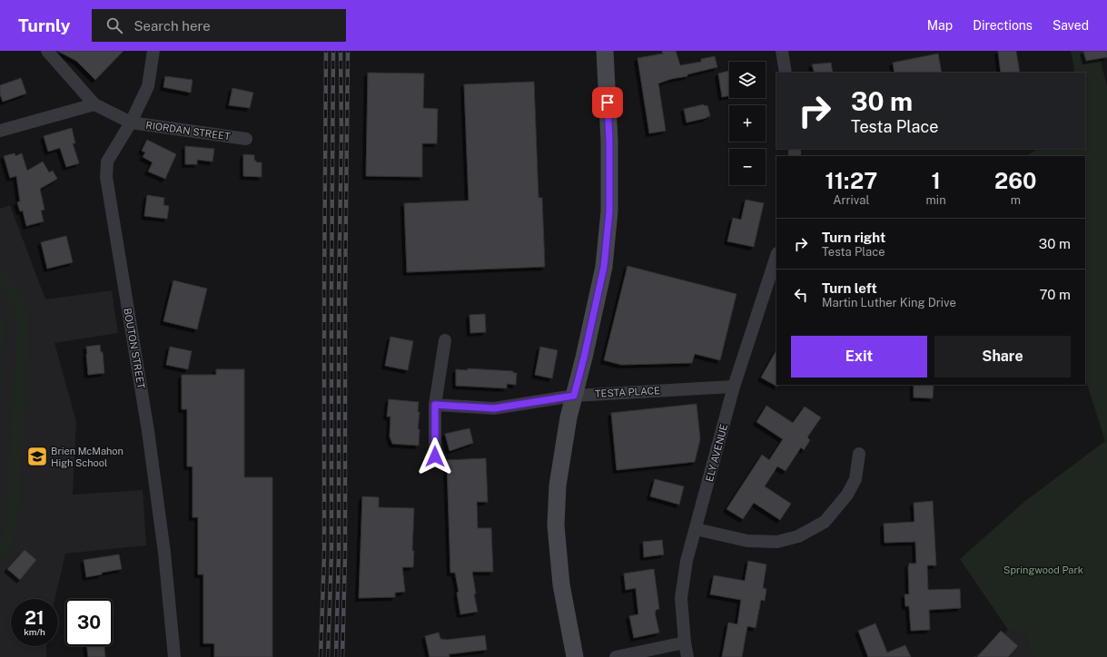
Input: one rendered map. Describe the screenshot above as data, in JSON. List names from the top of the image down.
{
  "streets": {
    "street": [
      "RIORDAN STREET",
      "BOUTON STREET",
      "TESTA PLACE",
      "ELY AVENUE"
    ]
  },
  "crossings": [
    ["RIORDAN STREET", "BOUTON STREET"],
    ["TESTA PLACE", "ELY AVENUE"]
  ],
  "parks": ["Springwood Park"],
  "places": {
    "school or university": ["Brien McMahon High School"]
  },
  "page": {
    "header": "Turnly",
    "search": "Search here",
    "nav": ["Map", "Directions", "Saved"],
    "map_buttons": ["+", "−"],
    "turn": ["30 m", "Testa Place"],
    "eta": [
      "11:27",
      "Arrival",
      "1",
      "min",
      "260",
      "m"
    ],
    "list": [
      {
        "name": "Turn right",
        "note": "Testa Place",
        "value": "30 m"
      },
      {
        "name": "Turn left",
        "note": "Martin Luther King Drive",
        "value": "70 m"
      }
    ],
    "buttons": ["Exit", "Share"],
    "speed": "21 km/h",
    "limit": "30"
  }
}
